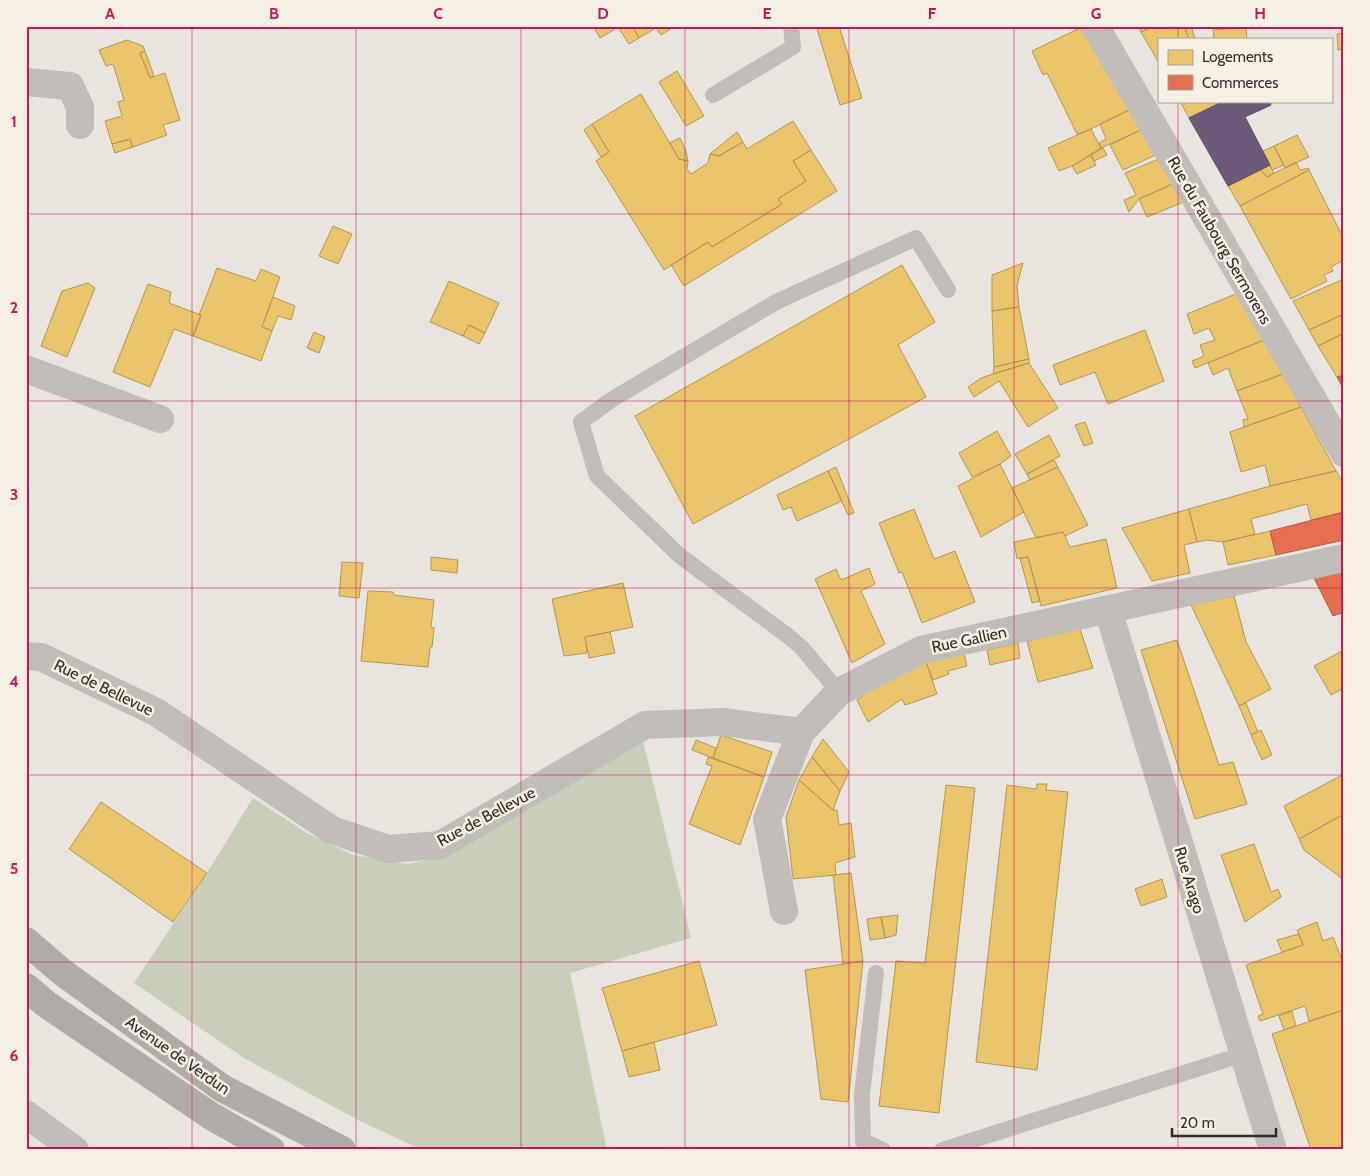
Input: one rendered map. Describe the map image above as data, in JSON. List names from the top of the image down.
{
  "streets": {
    "main road": ["Avenue de Verdun"],
    "street": [
      "Rue du Faubourg Sermorens",
      "Rue Gallien",
      "Rue de Bellevue",
      "Rue Arago"
    ]
  },
  "crossings": [
    ["Rue Gallien", "Rue de Bellevue"],
    ["Rue Gallien", "Rue Arago"]
  ],
  "legend": ["Logements", "Commerces"],
  "scale_bar": "20 m",
  "grid": {
    "columns": [
      "A",
      "B",
      "C",
      "D",
      "E",
      "F",
      "G",
      "H"
    ],
    "rows": [
      "1",
      "2",
      "3",
      "4",
      "5",
      "6"
    ]
  }
}
